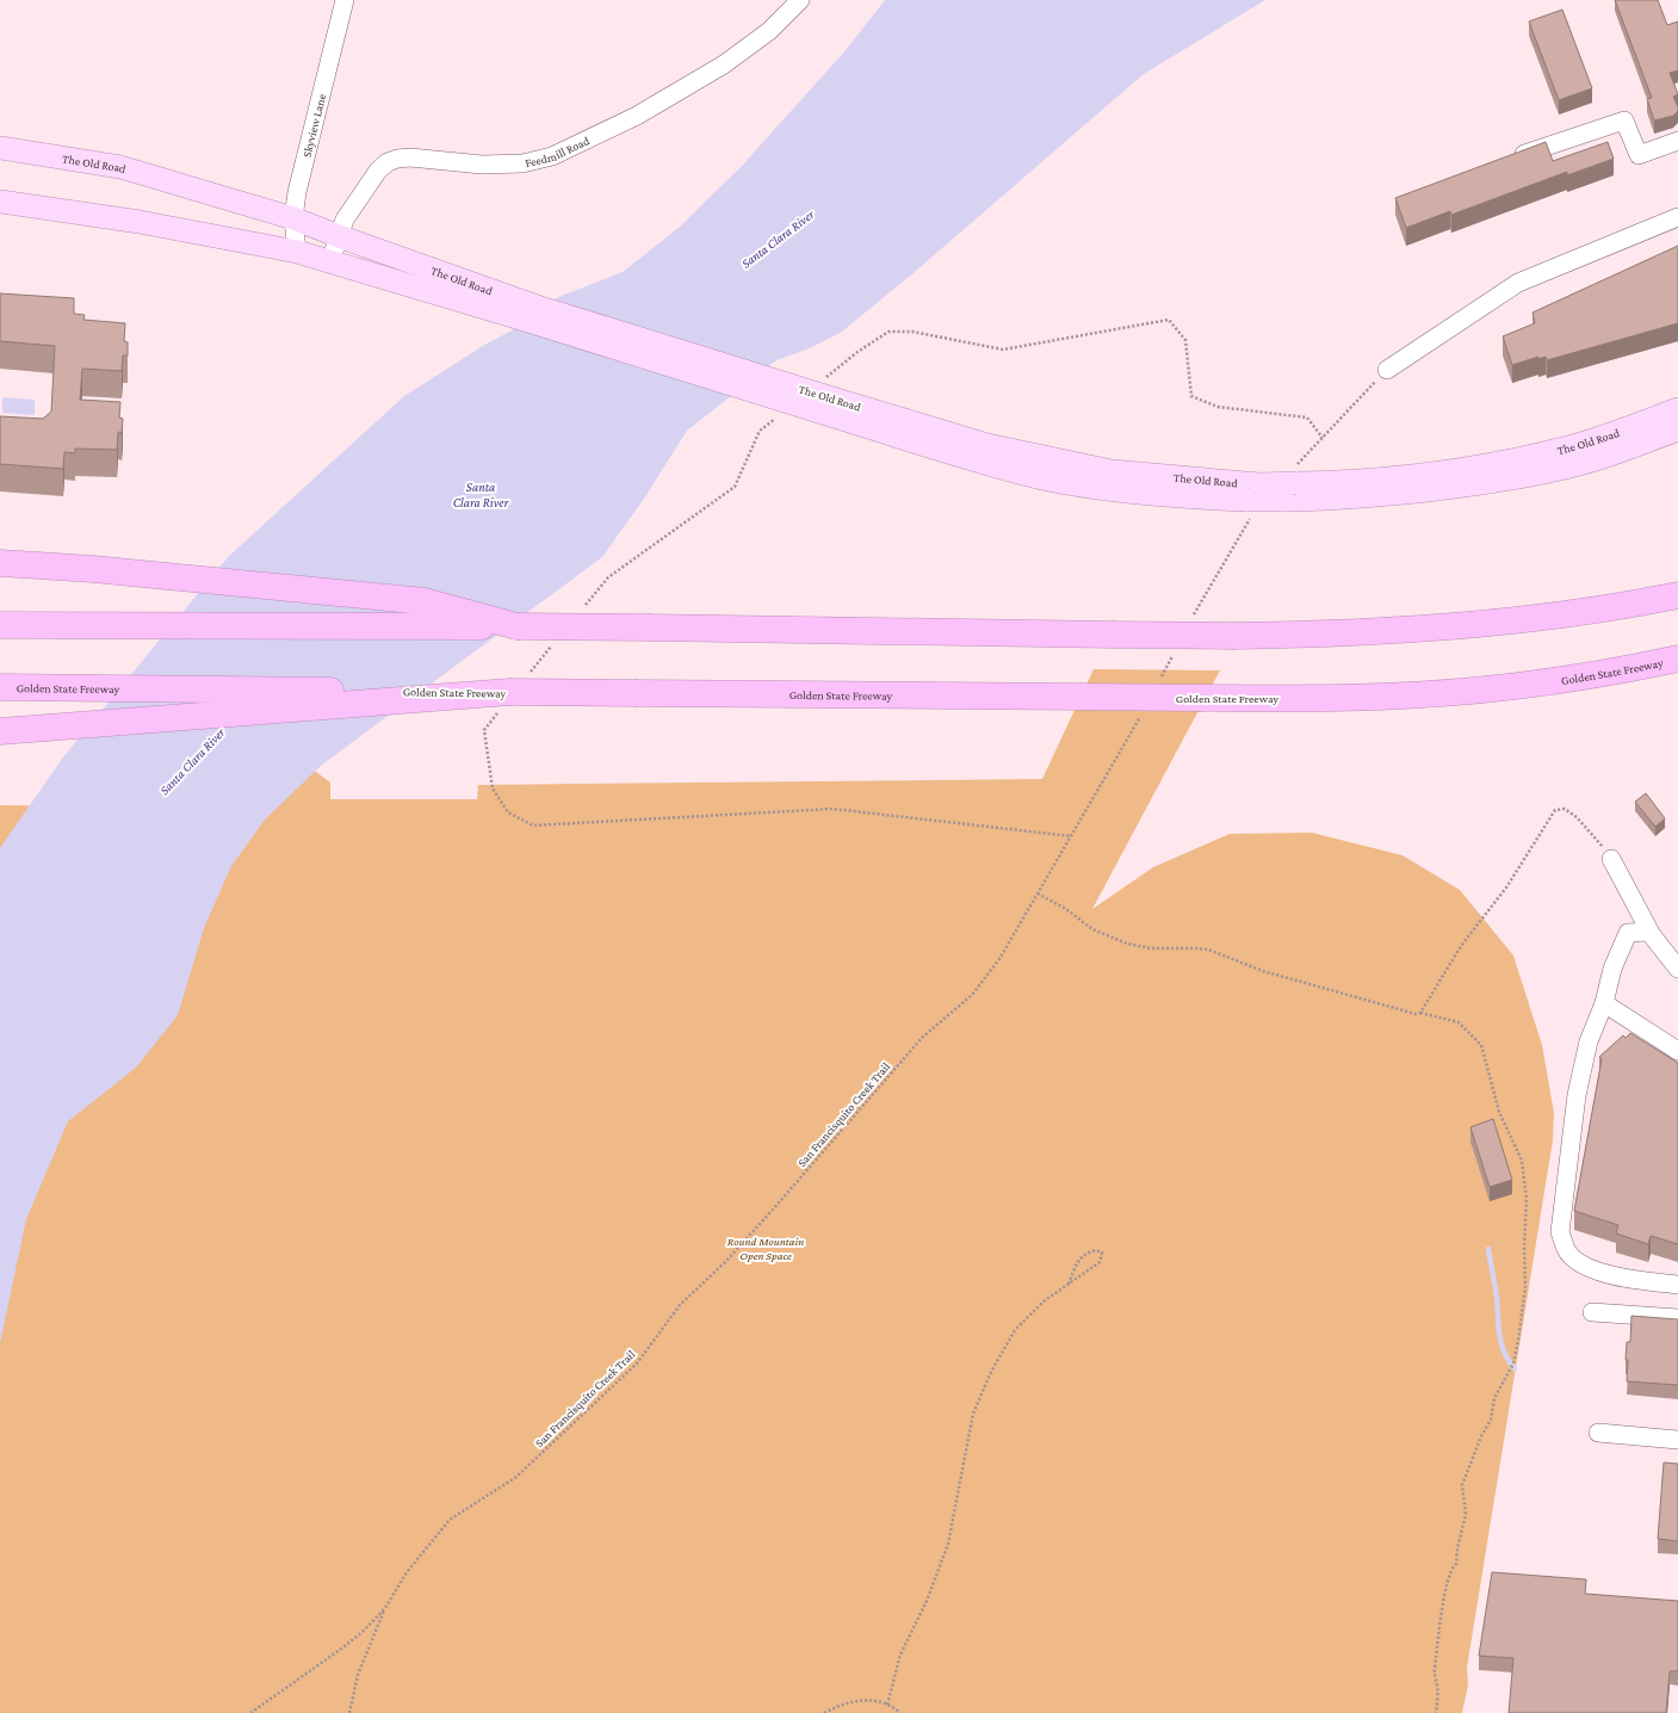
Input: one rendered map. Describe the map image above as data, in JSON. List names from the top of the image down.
{
  "streets": {
    "highway": ["Golden State Freeway"],
    "main road": ["The Old Road"],
    "street": ["Skyview Lane", "Feedmill Road"],
    "path": ["San Francisquito Creek Trail"]
  },
  "crossings": [
    ["Skyview Lane", "The Old Road"],
    ["Feedmill Road", "The Old Road"],
    ["Golden State Freeway", "San Francisquito Creek Trail"]
  ],
  "water": ["Santa Clara River"],
  "parks": ["Round Mountain Open Space"]
}
